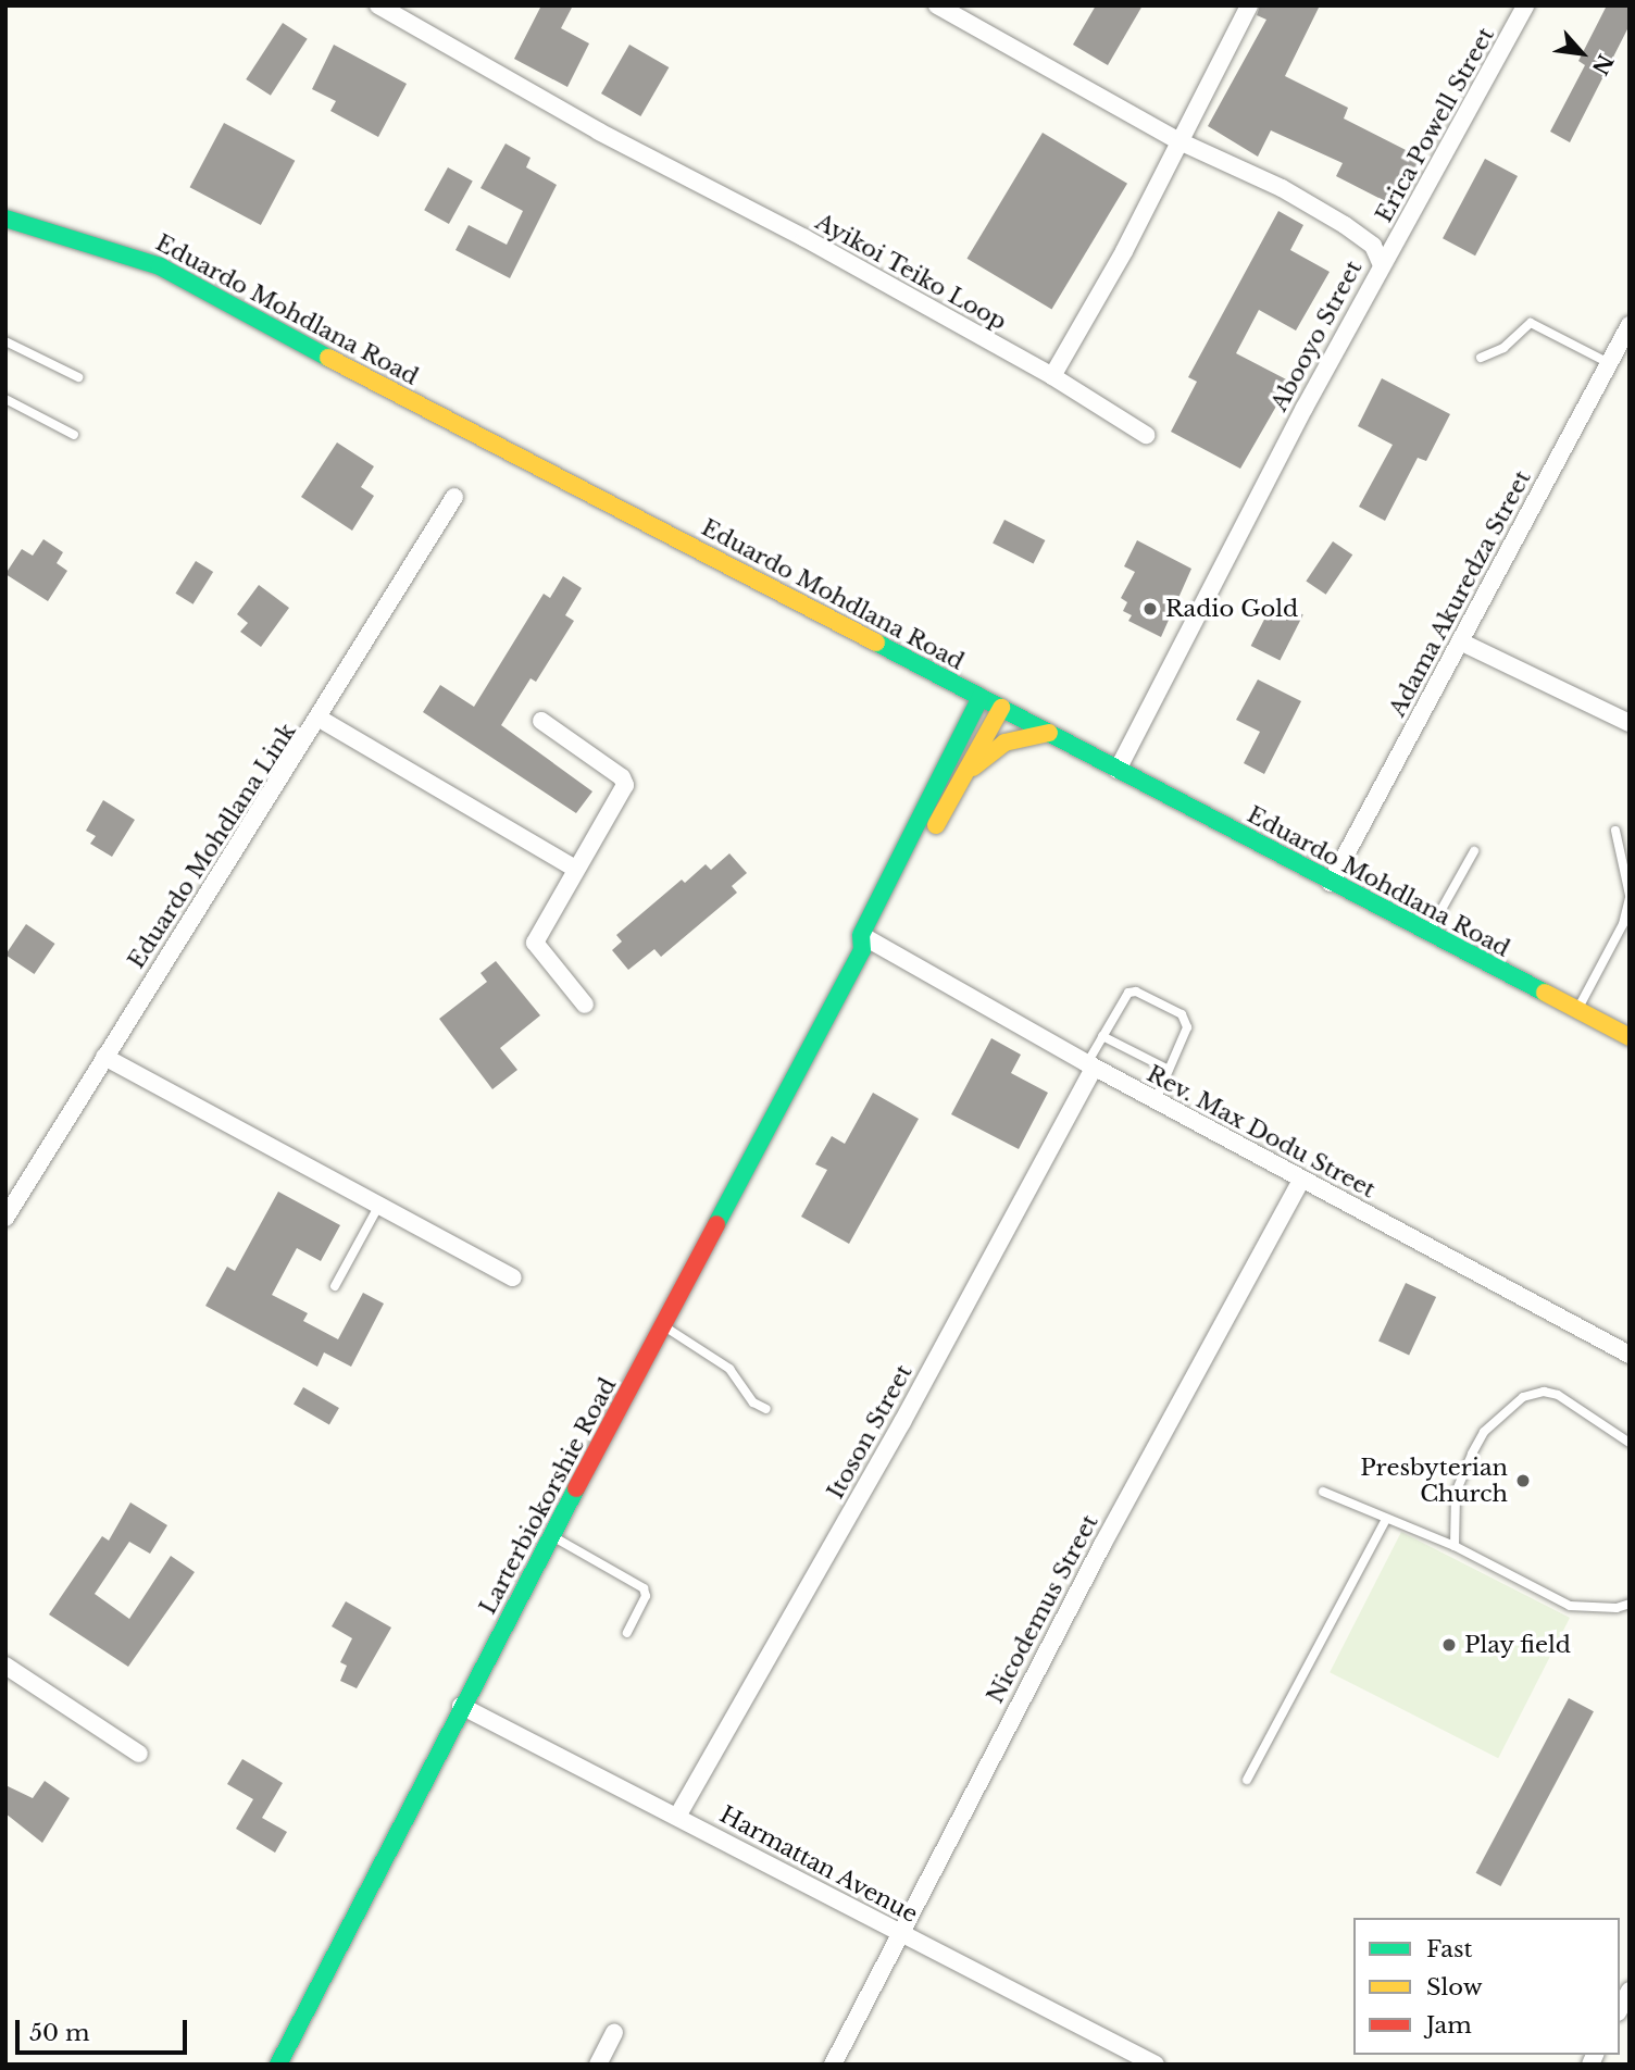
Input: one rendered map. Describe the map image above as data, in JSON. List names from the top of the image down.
{
  "streets": {
    "main road": ["Eduardo Mohdlana Road", "Larterbiokorshie Road"],
    "street": [
      "Erica Powell Street",
      "Ayikoi Teiko Loop",
      "Abooyo Street",
      "Adama Akuredza Street",
      "Eduardo Mohdlana Link",
      "Rev. Max Dodu Street",
      "Itoson Street",
      "Nicodemus Street",
      "Harmattan Avenue"
    ]
  },
  "crossings": [
    ["Erica Powell Street", "Abooyo Street"],
    ["Eduardo Mohdlana Road", "Abooyo Street"],
    ["Eduardo Mohdlana Road", "Adama Akuredza Street"],
    ["Eduardo Mohdlana Road", "Larterbiokorshie Road"],
    ["Rev. Max Dodu Street", "Itoson Street"],
    ["Rev. Max Dodu Street", "Larterbiokorshie Road"],
    ["Rev. Max Dodu Street", "Nicodemus Street"],
    ["Itoson Street", "Harmattan Avenue"],
    ["Larterbiokorshie Road", "Harmattan Avenue"],
    ["Nicodemus Street", "Harmattan Avenue"]
  ],
  "places": ["Radio Gold", "Presbyterian Church", "Play field"],
  "legend": ["Fast", "Slow", "Jam"],
  "scale_bar": "50 m",
  "north": "bottom right"
}
